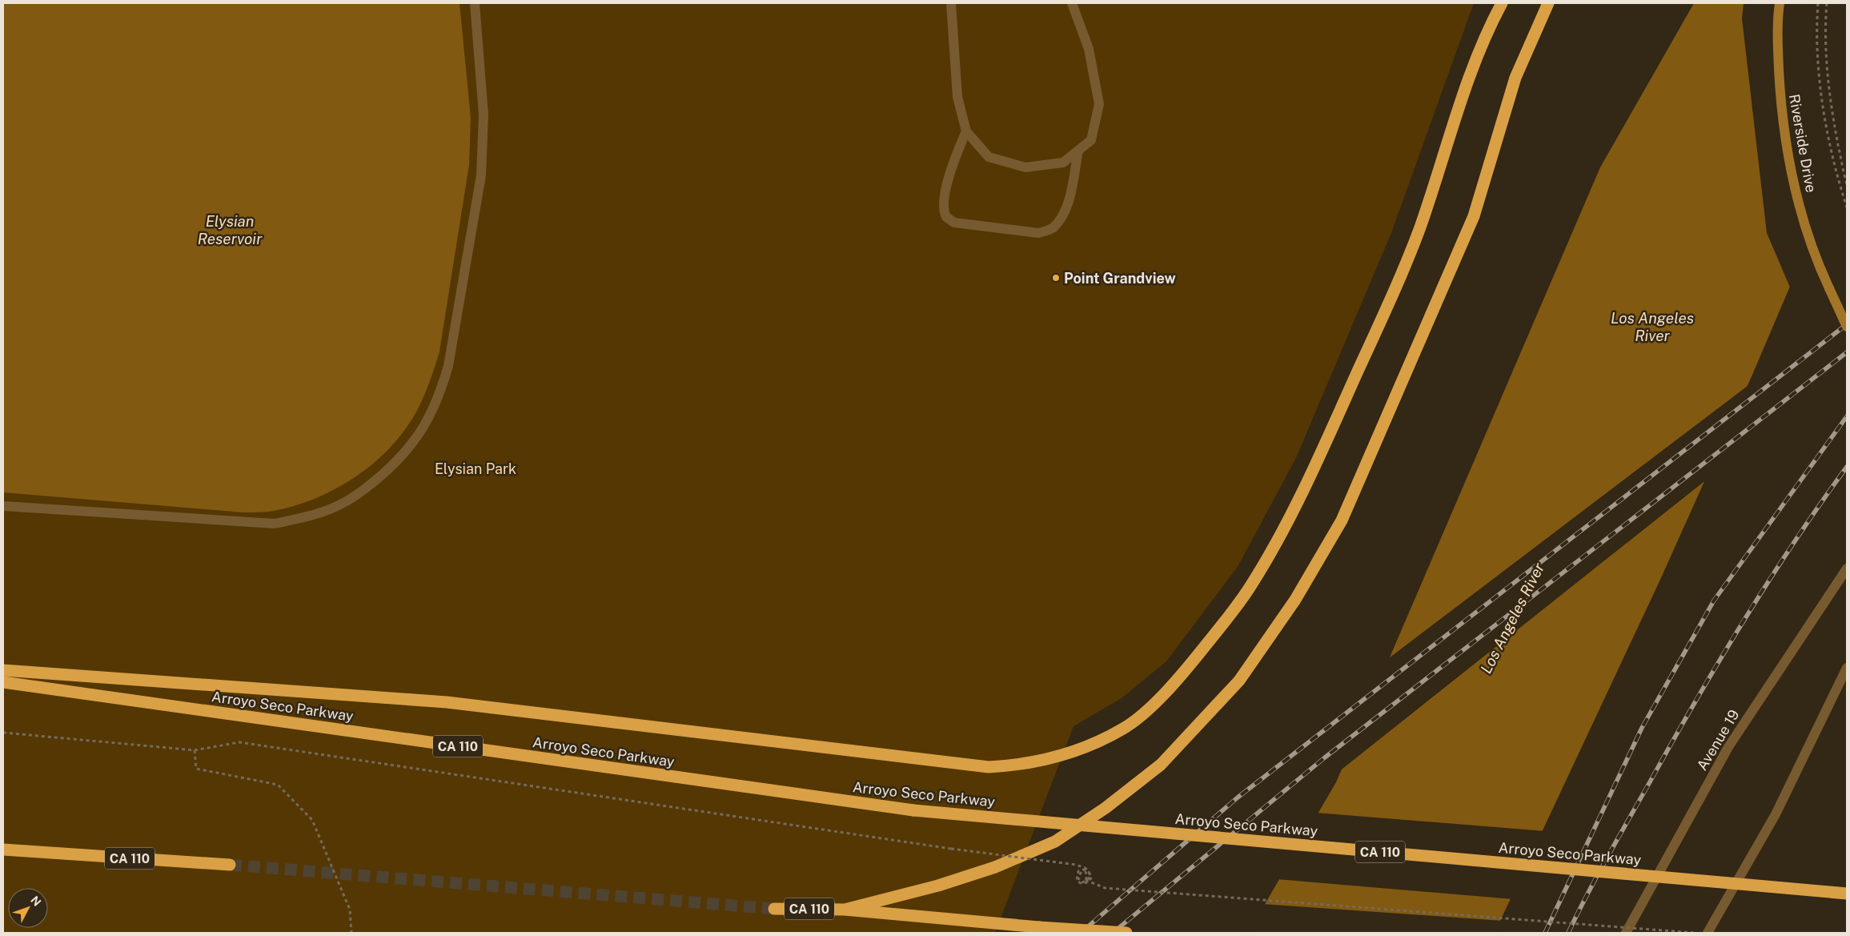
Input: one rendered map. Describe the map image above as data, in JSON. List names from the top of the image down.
{
  "streets": {
    "highway": ["Arroyo Seco Parkway", "CA 110"],
    "main road": ["Riverside Drive"],
    "street": ["Avenue 19"]
  },
  "water": ["Elysian Reservoir", "Los Angeles River"],
  "parks": ["Elysian Park"],
  "places": ["Point Grandview"],
  "north": "top right"
}
